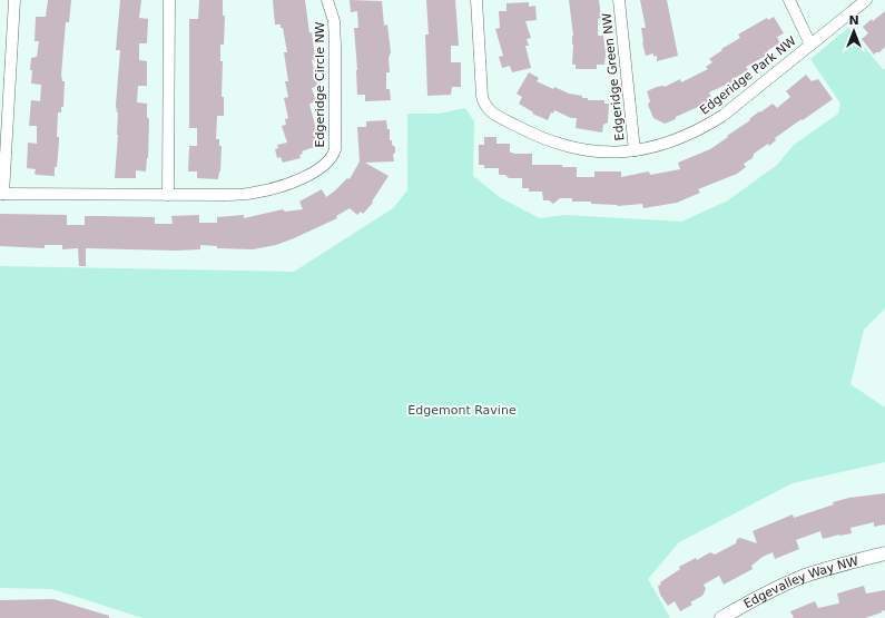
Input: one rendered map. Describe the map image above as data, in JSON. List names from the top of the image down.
{
  "streets": {
    "street": [
      "Edgeridge Park NW",
      "Edgeridge Green NW",
      "Edgeridge Circle NW",
      "Edgevalley Way NW"
    ]
  },
  "crossings": [
    ["Edgeridge Park NW", "Edgeridge Green NW"]
  ],
  "parks": ["Edgemont Ravine"],
  "north": "top"
}
